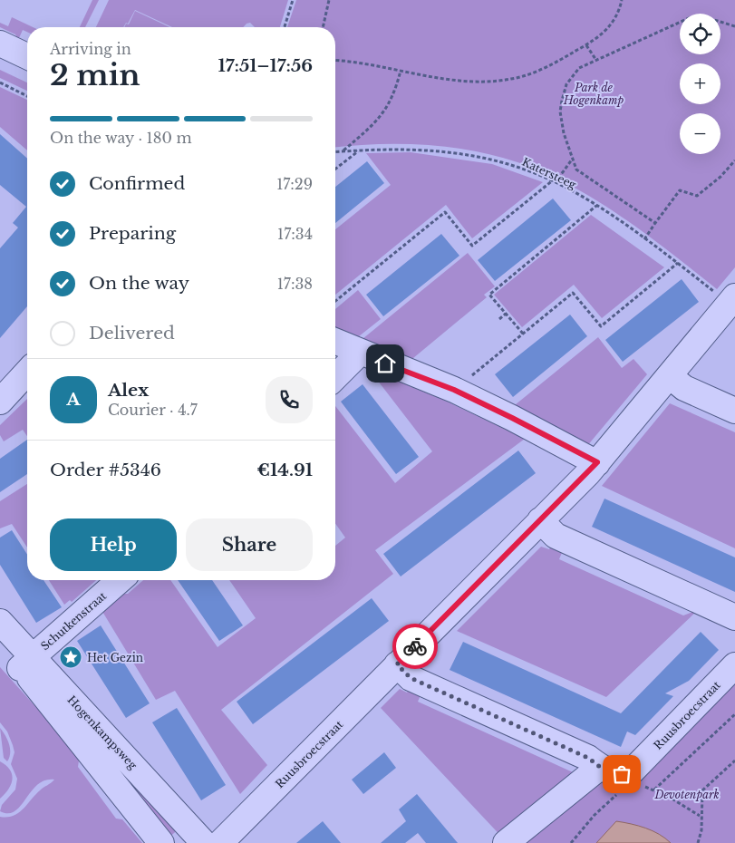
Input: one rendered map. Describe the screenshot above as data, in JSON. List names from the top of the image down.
{
  "streets": {
    "street": ["Schutkenstraat", "Ruusbroecstraat", "Hogenkampsweg"],
    "path": ["Katersteeg"]
  },
  "crossings": [
    ["Katersteeg", "Ruusbroecstraat"],
    ["Schutkenstraat", "Hogenkampsweg"]
  ],
  "parks": ["Park de Hogenkamp", "Devotenpark"],
  "places": {
    "place": ["Het Gezin"]
  },
  "page": {
    "map_buttons": ["+", "−"],
    "heading": ["2 min", "Arriving in", "17:51–17:56"],
    "panel": [
      "Alex",
      "Courier · 4.7",
      "Order #5346",
      "€14.91"
    ],
    "bar": "On the way · 180 m",
    "list": [
      ["Confirmed", "17:29"],
      ["Preparing", "17:34"],
      ["On the way", "17:38"],
      "Delivered"
    ],
    "round": "A",
    "buttons": ["Help", "Share"]
  }
}
